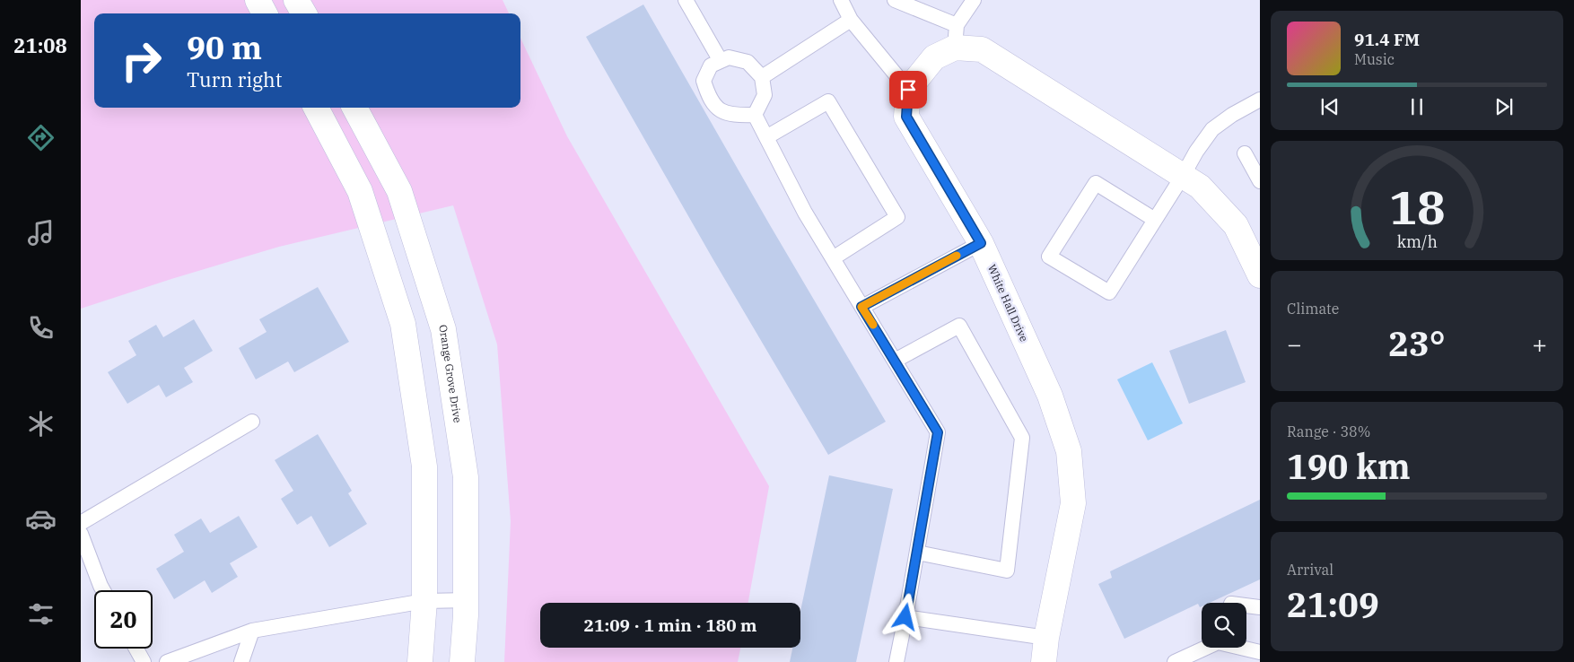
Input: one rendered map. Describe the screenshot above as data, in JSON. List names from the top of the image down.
{
  "streets": {
    "street": ["White Hall Drive", "Orange Grove Drive"]
  },
  "page": {
    "tabs": "21:08",
    "turn": ["90 m", "Turn right"],
    "song": ["91.4 FM", "Music"],
    "tile": [
      "Climate",
      ["Range · 38%", "190 km"],
      ["Arrival", "21:09"]
    ],
    "heat": ["−", "23°", "+"],
    "limit": "20",
    "trip": "21:09 · 1 min · 180 m",
    "gauge": ["18", "km/h"]
  }
}
